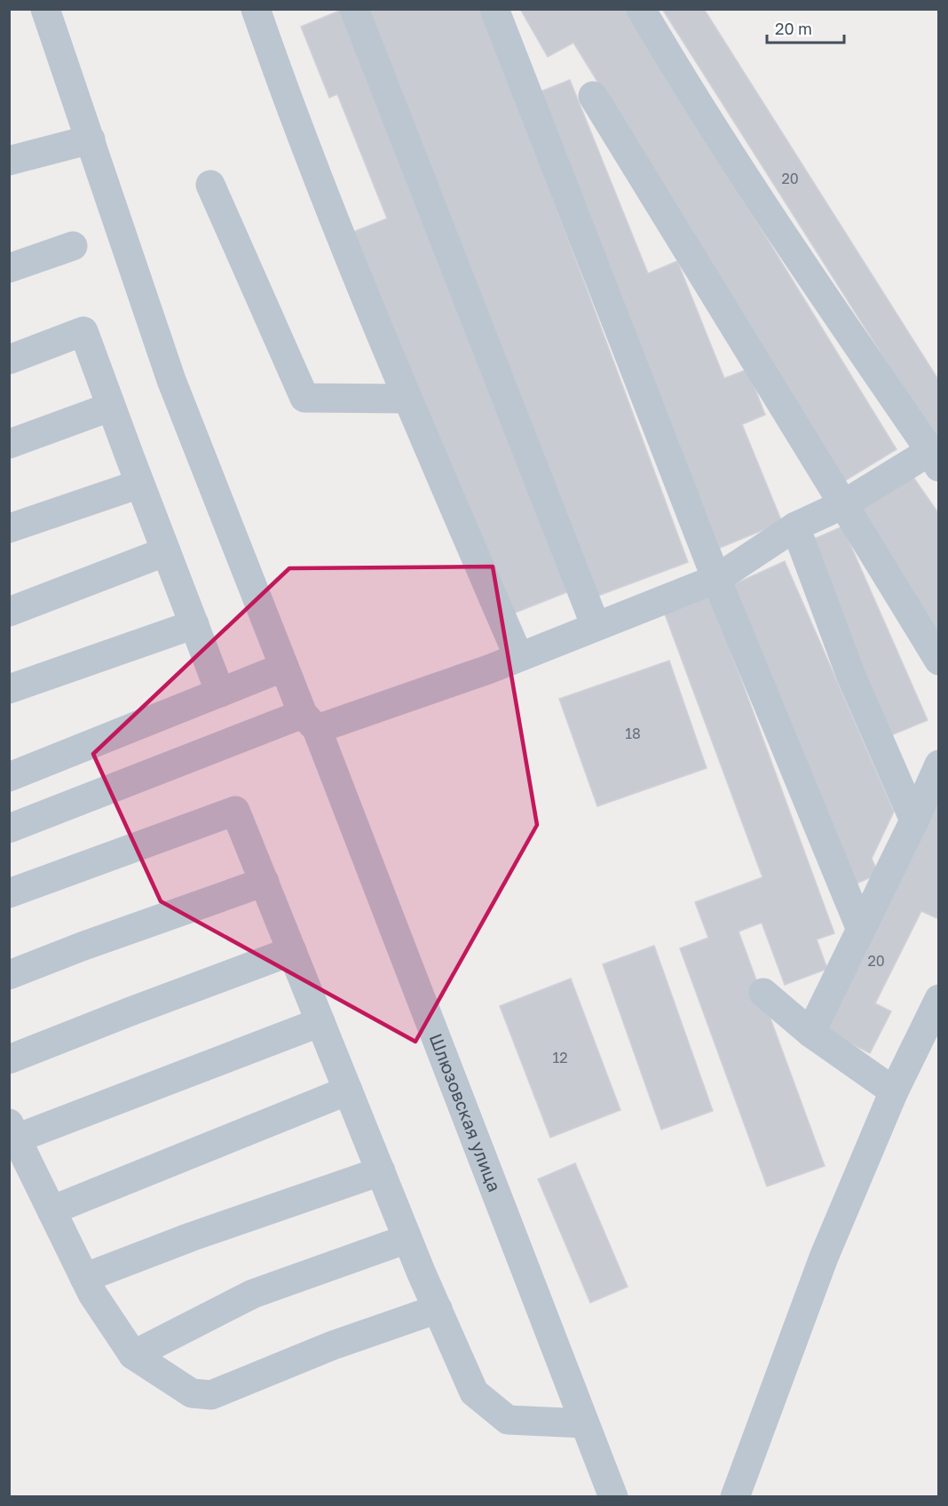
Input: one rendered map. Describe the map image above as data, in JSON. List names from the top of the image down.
{
  "streets": {
    "street": ["Шлюзовская улица"]
  },
  "house_numbers": [
    "20",
    "18",
    "20",
    "12"
  ],
  "scale_bar": "20 m"
}
